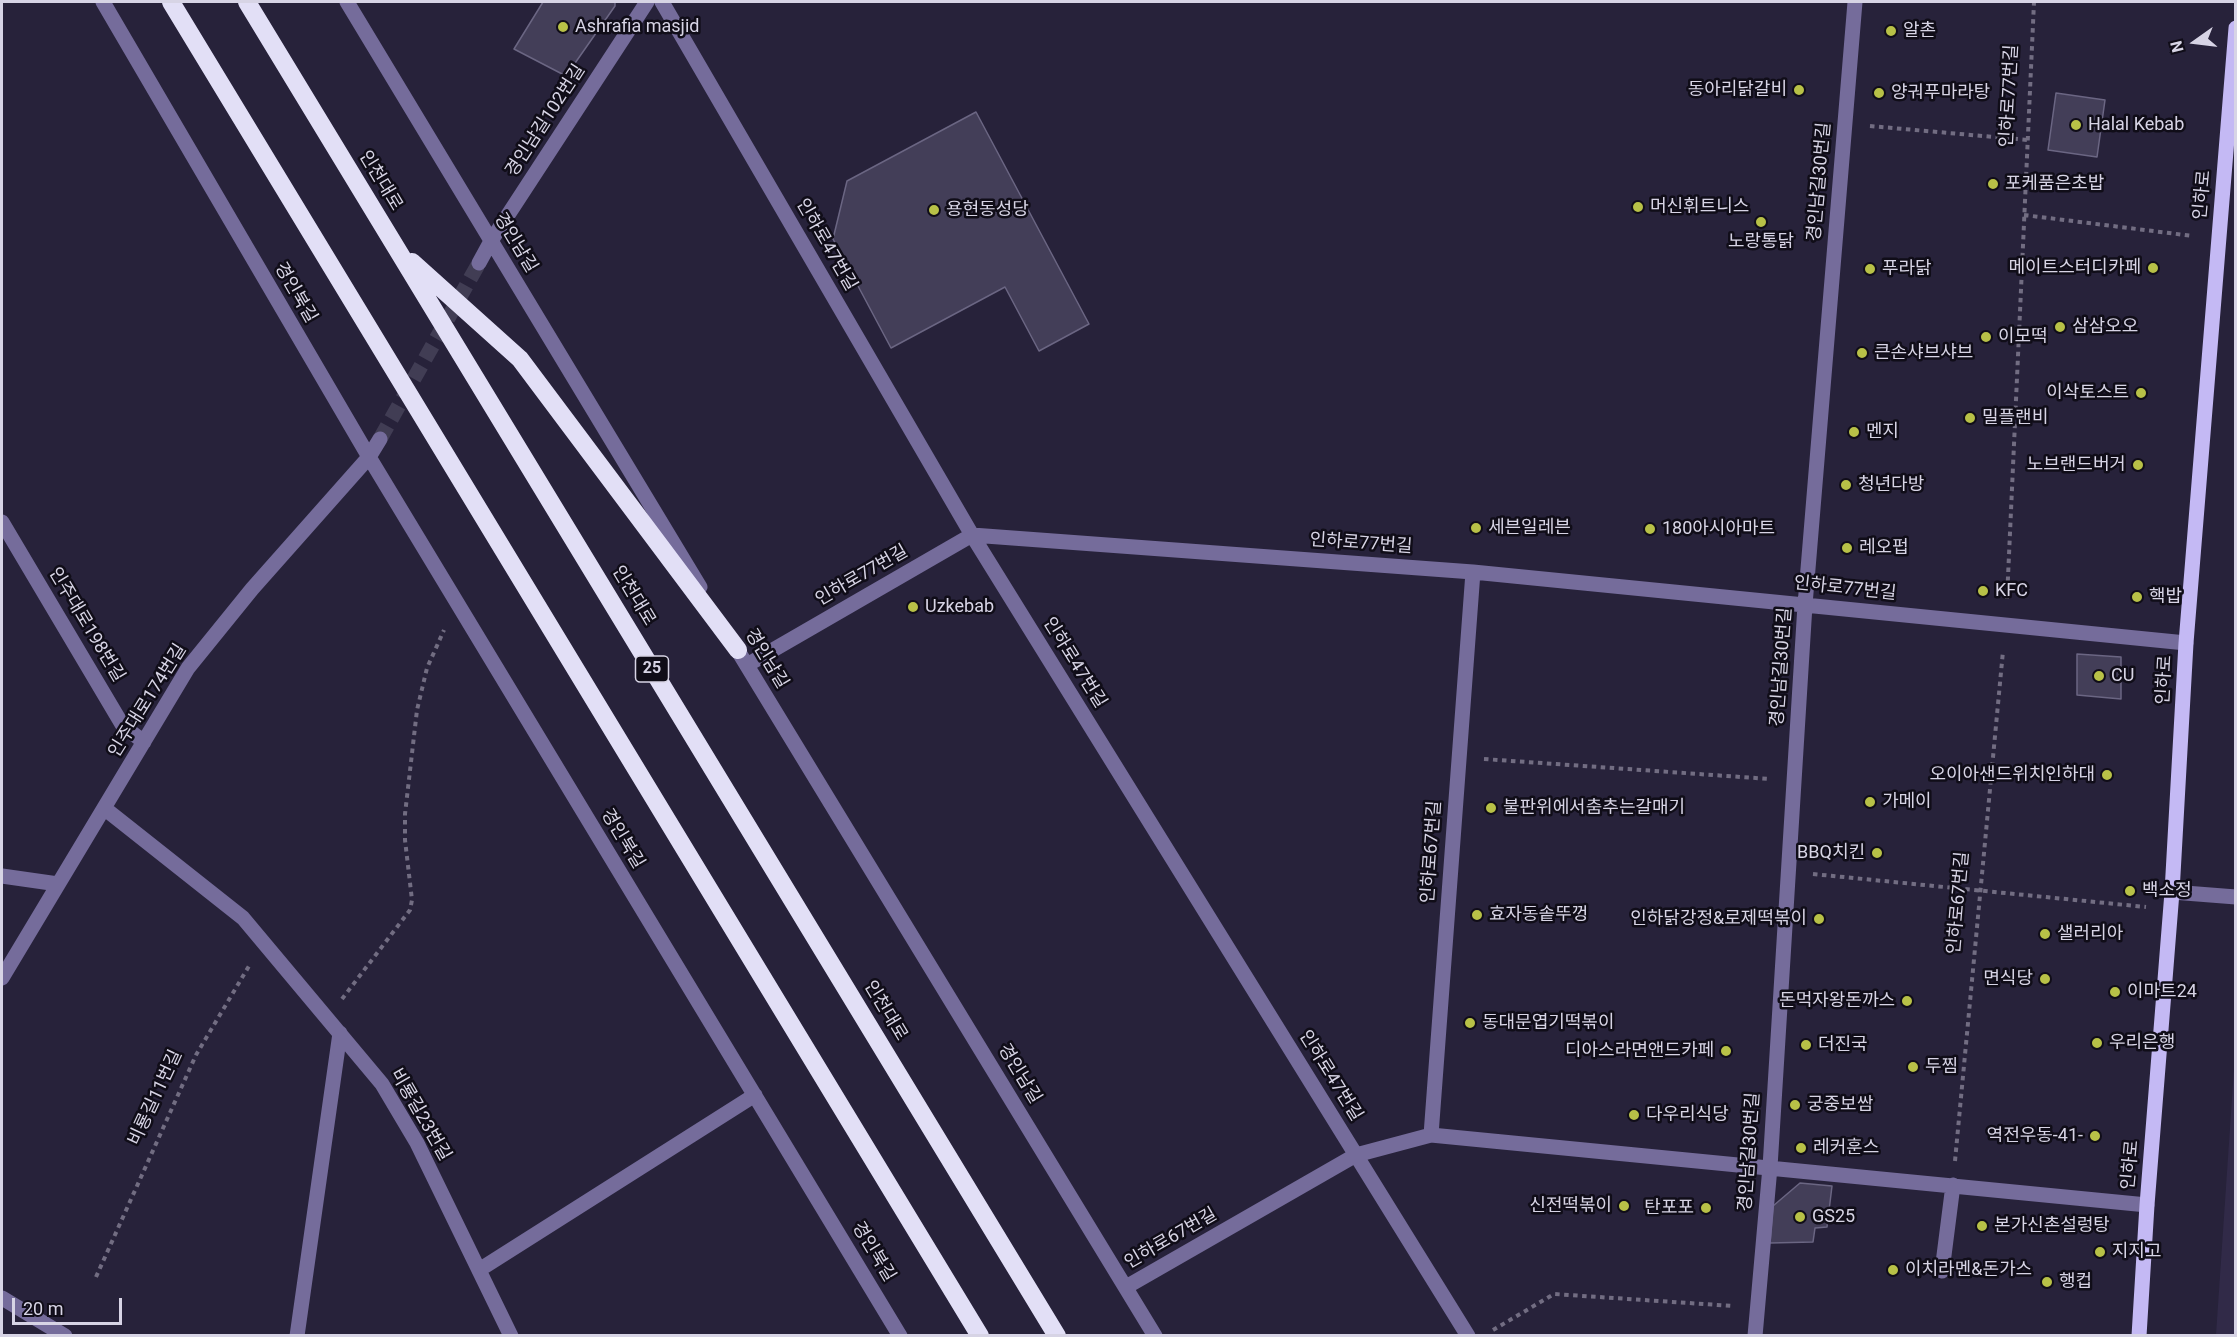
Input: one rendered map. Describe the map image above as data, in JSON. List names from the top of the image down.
{
  "streets": {
    "highway": ["인천대로", "25"],
    "main road": ["인하로"],
    "street": [
      "인하로77번길",
      "경인남길102번길",
      "경인남길30번길",
      "경인남길",
      "인하로47번길",
      "경인북길",
      "인주대로198번길",
      "인주대로174번길",
      "인하로67번길",
      "비룡길23번길"
    ],
    "path": ["비룡길11번길"]
  },
  "crossings": [
    ["인하로77번길", "경인남길30번길"],
    ["인하로77번길", "인하로"],
    ["인하로77번길", "경인남길"],
    ["인하로77번길", "인하로47번길"],
    ["인하로77번길", "인하로67번길"],
    ["경인남길102번길", "경인남길"],
    ["경인남길30번길", "인하로67번길"],
    ["인하로", "인하로67번길"],
    ["경인남길", "인하로67번길"],
    ["인하로47번길", "인하로67번길"],
    ["경인북길", "인주대로174번길"],
    ["인주대로198번길", "인주대로174번길"],
    ["인주대로174번길", "비룡길23번길"],
    ["비룡길11번길", "비룡길23번길"]
  ],
  "places": [
    "Ashrafia masjid",
    "알촌",
    "동아리닭갈비",
    "양궈푸마라탕",
    "Halal Kebab",
    "포케품은초밥",
    "머신휘트니스",
    "용현동성당",
    "노랑통닭",
    "메이트스터디카페",
    "푸라닭",
    "삼삼오오",
    "이모떡",
    "큰손샤브샤브",
    "이삭토스트",
    "밀플랜비",
    "멘지",
    "노브랜드버거",
    "청년다방",
    "세븐일레븐",
    "180아시아마트",
    "레오펍",
    "KFC",
    "핵밥",
    "Uzkebab",
    "CU",
    "오이아샌드위치인하대",
    "가메이",
    "불판위에서춤추는갈매기",
    "BBQ치킨",
    "백소정",
    "효자동솥뚜껑",
    "인하닭강정&로제떡볶이",
    "샐러리아",
    "면식당",
    "이마트24",
    "돈먹자왕돈까스",
    "동대문엽기떡볶이",
    "우리은행",
    "더진국",
    "디아스라면앤드카페",
    "두찜",
    "궁중보쌈",
    "다우리식당",
    "역전우동-41-",
    "레커훈스",
    "신전떡볶이",
    "탄포포",
    "GS25",
    "본가신촌설렁탕",
    "지지고",
    "이치라멘&돈가스",
    "행컵"
  ],
  "scale_bar": "20 m",
  "north": "left"
}
